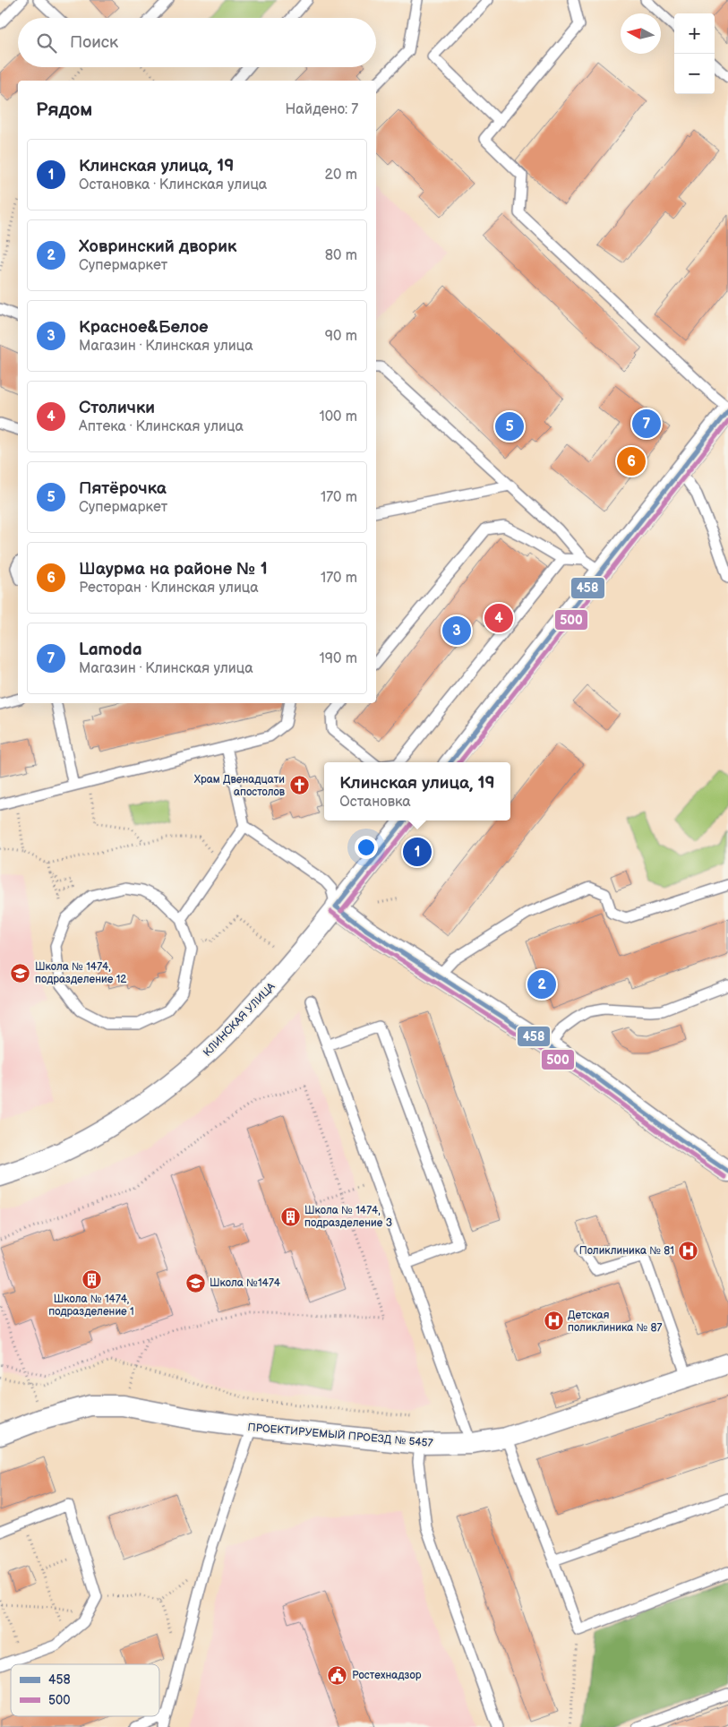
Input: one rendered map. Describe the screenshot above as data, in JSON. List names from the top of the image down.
{
  "streets": {
    "street": ["КЛИНСКАЯ УЛИЦА", "ПРОЕКТИРУЕМЫЙ ПРОЕЗД № 5457"]
  },
  "places": {
    "church": ["Храм Двенадцати апостолов"],
    "school or university": ["Школа № 1474, подразделение 12", "Школа №1474"],
    "building": ["Школа № 1474, подразделение 3", "Школа № 1474, подразделение 1"],
    "hospital": ["Поликлиника № 81", "Детская поликлиника № 87"],
    "public building": ["Ростехнадзор"]
  },
  "lines": ["transit line 458", "transit line 500"],
  "legend": ["458", "500"],
  "north": "left",
  "page": {
    "map_buttons": ["+", "−"],
    "search": "Поиск",
    "heading": ["Рядом", "Найдено: 7"],
    "list": [
      {
        "mark": "1",
        "name": "Клинская улица, 19",
        "note": "Остановка · Клинская улица",
        "value": "20 m"
      },
      {
        "mark": "2",
        "name": "Ховринский дворик",
        "note": "Супермаркет",
        "value": "80 m"
      },
      {
        "mark": "3",
        "name": "Красное&Белое",
        "note": "Магазин · Клинская улица",
        "value": "90 m"
      },
      {
        "mark": "4",
        "name": "Столички",
        "note": "Аптека · Клинская улица",
        "value": "100 m"
      },
      {
        "mark": "5",
        "name": "Пятёрочка",
        "note": "Супермаркет",
        "value": "170 m"
      },
      {
        "mark": "6",
        "name": "Шаурма на районе № 1",
        "note": "Ресторан · Клинская улица",
        "value": "170 m"
      },
      {
        "mark": "7",
        "name": "Lamoda",
        "note": "Магазин · Клинская улица",
        "value": "190 m"
      }
    ],
    "pins": [
      "7",
      "5",
      "6",
      "4",
      "3",
      "1",
      "2"
    ],
    "popup": ["Клинская улица, 19", "Остановка"]
  }
}
